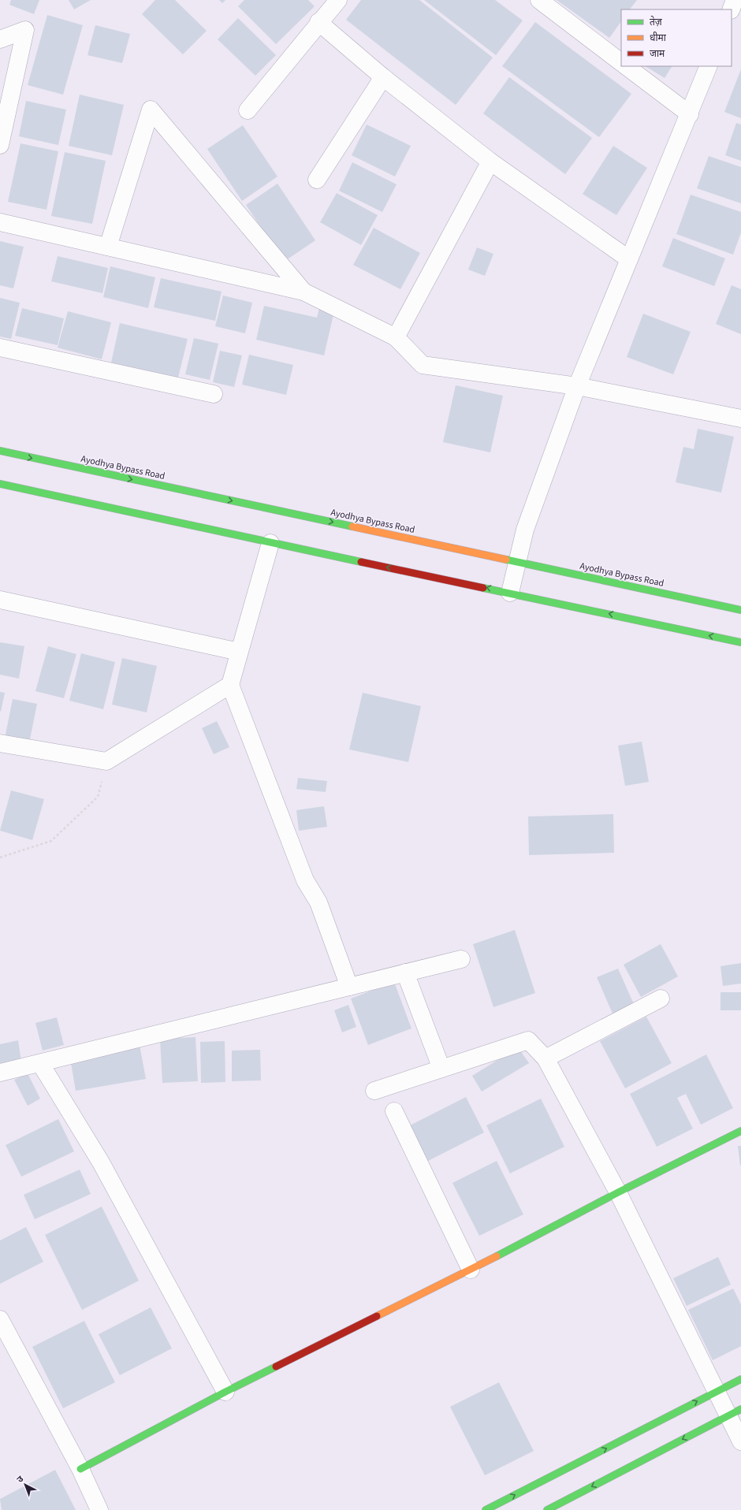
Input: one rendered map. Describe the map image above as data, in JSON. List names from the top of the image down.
{
  "streets": {
    "main road": ["Ayodhya Bypass Road"]
  },
  "legend": ["तेज़", "धीमा", "जाम"],
  "north": "top left"
}
